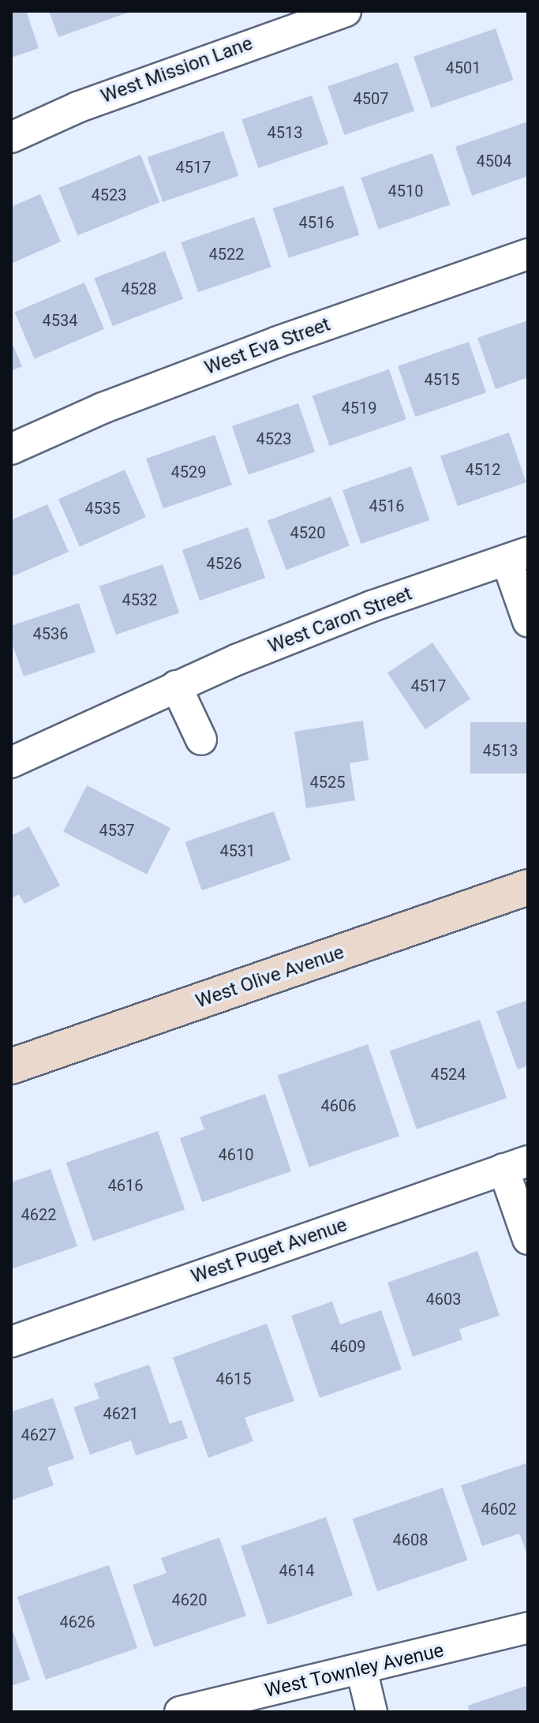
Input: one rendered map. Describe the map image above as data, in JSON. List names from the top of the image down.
{
  "streets": {
    "main road": ["West Olive Avenue"],
    "street": [
      "West Mission Lane",
      "West Eva Street",
      "West Caron Street",
      "West Puget Avenue",
      "West Townley Avenue"
    ]
  },
  "house_numbers": [
    "4501",
    "4507",
    "4513",
    "4504",
    "4517",
    "4510",
    "4523",
    "4516",
    "4522",
    "4528",
    "4534",
    "4515",
    "4519",
    "4523",
    "4512",
    "4529",
    "4516",
    "4535",
    "4520",
    "4526",
    "4532",
    "4536",
    "4517",
    "4513",
    "4525",
    "4537",
    "4531",
    "4524",
    "4606",
    "4610",
    "4616",
    "4622",
    "4603",
    "4609",
    "4615",
    "4621",
    "4627",
    "4602",
    "4608",
    "4614",
    "4620",
    "4626"
  ]
}
